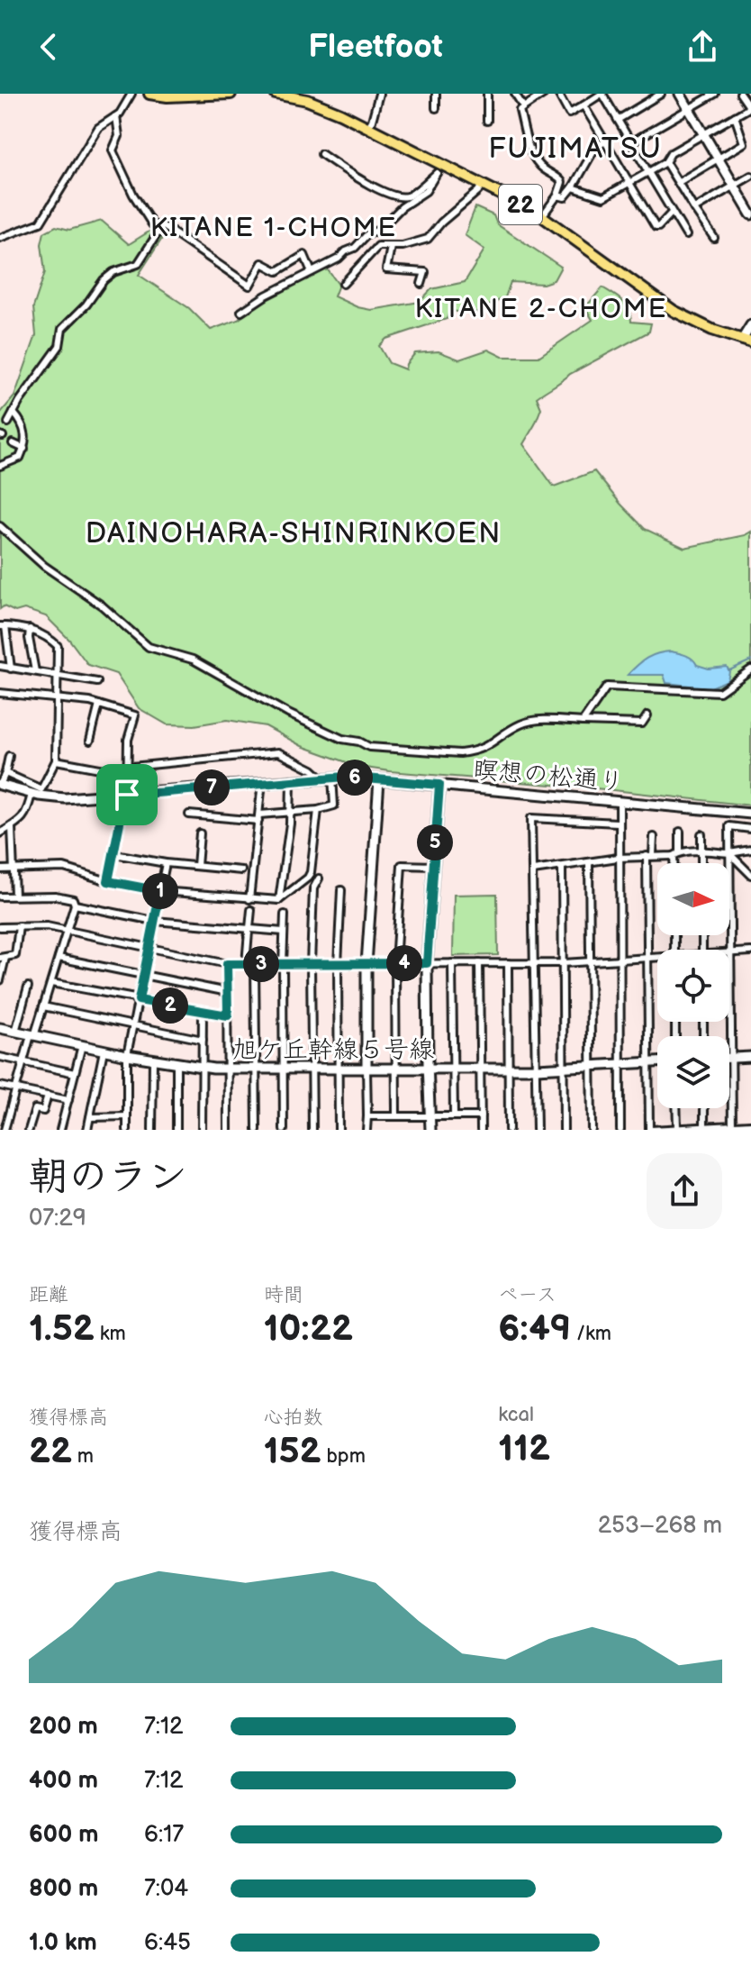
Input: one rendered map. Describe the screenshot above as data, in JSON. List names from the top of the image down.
{
  "streets": {
    "main road": ["22"],
    "street": ["瞑想の松通り", "旭ケ丘幹線５号線"]
  },
  "districts": [
    "FUJIMATSU",
    "KITANE 1-CHOME",
    "KITANE 2-CHOME",
    "DAINOHARA-SHINRINKOEN"
  ],
  "north": "right",
  "page": {
    "header": "Fleetfoot",
    "pins": [
      "6",
      "7",
      "5",
      "1",
      "4",
      "3",
      "2"
    ],
    "heading": ["朝のラン", "07:29"],
    "stats": [
      ["距離", "1.52 km"],
      ["時間", "10:22"],
      ["ペース", "6:49 /km"],
      ["獲得標高", "22 m"],
      ["心拍数", "152 bpm"],
      ["kcal", "112"]
    ],
    "chart": ["獲得標高", "253–268 m"],
    "list": [
      {
        "name": "200 m",
        "note": "7:12"
      },
      {
        "name": "400 m",
        "note": "7:12"
      },
      {
        "name": "600 m",
        "note": "6:17"
      },
      {
        "name": "800 m",
        "note": "7:04"
      },
      {
        "name": "1.0 km",
        "note": "6:45"
      }
    ]
  }
}
